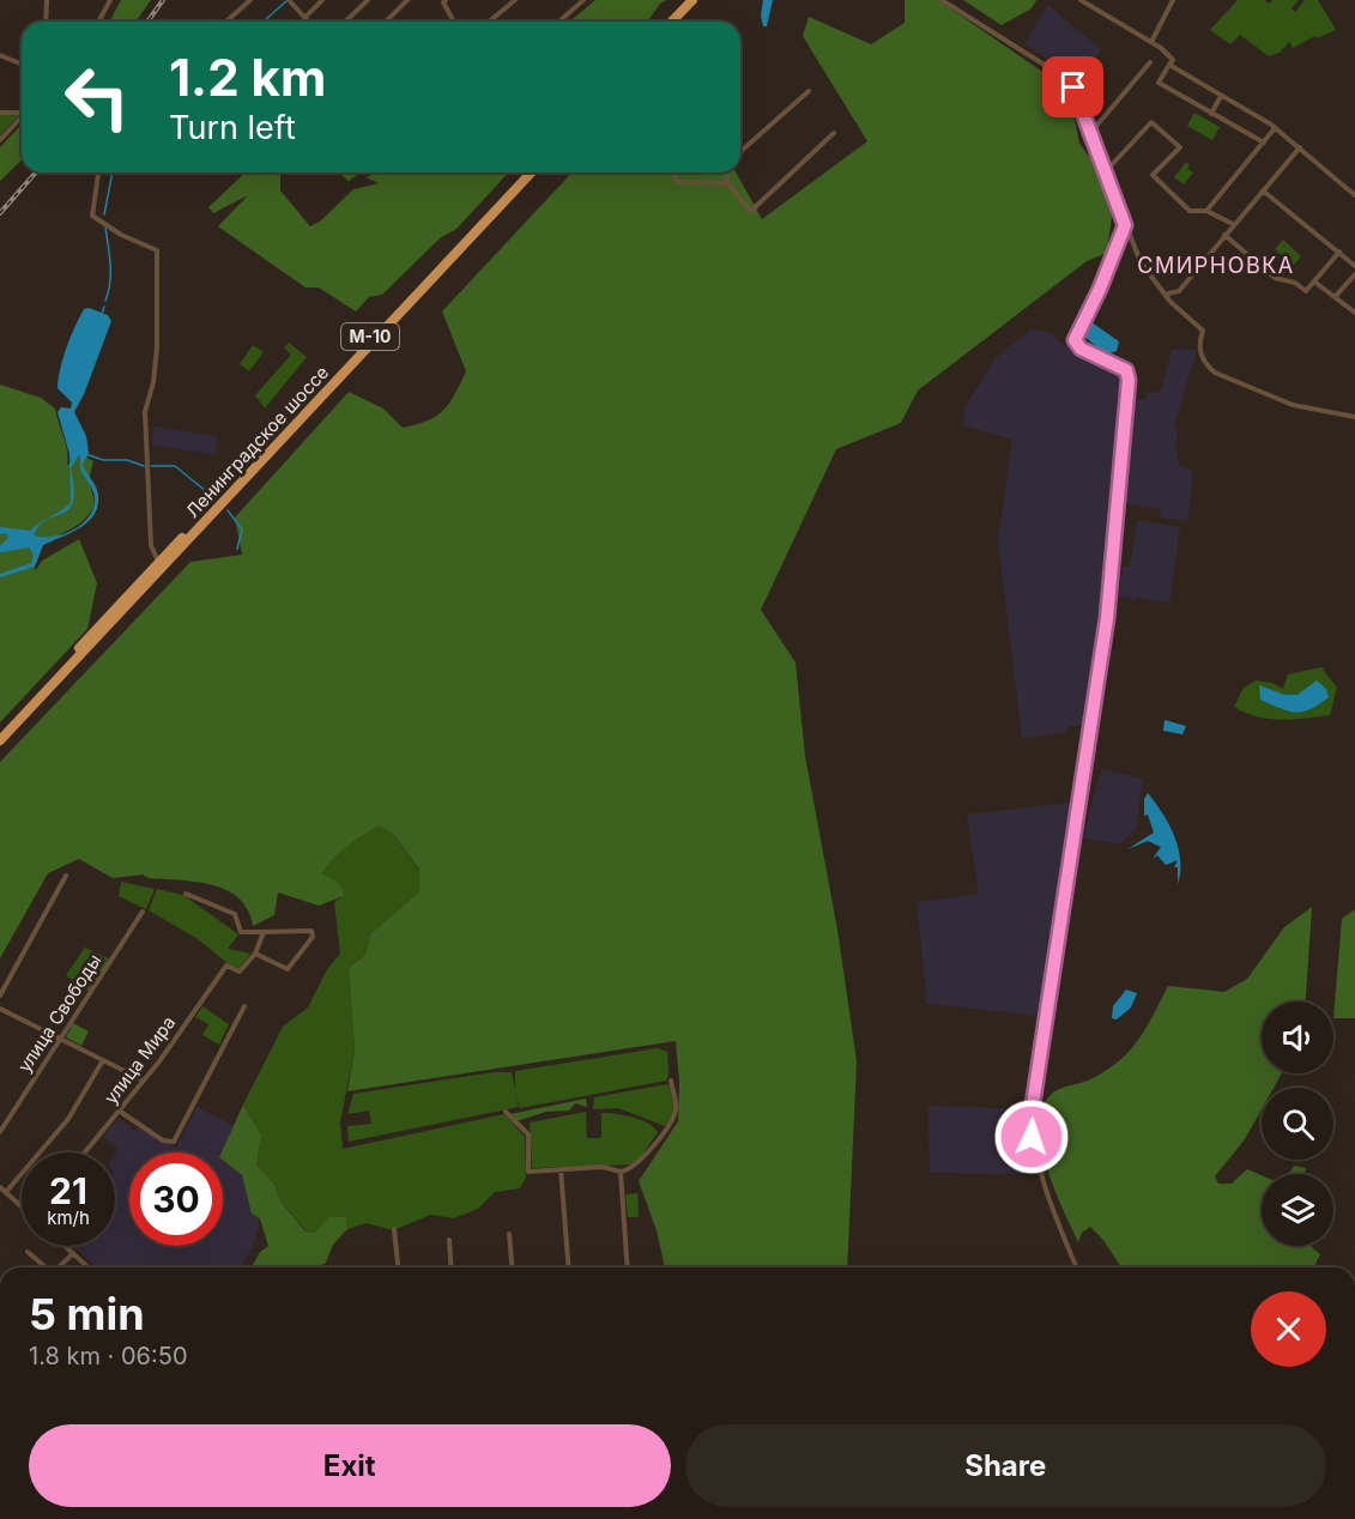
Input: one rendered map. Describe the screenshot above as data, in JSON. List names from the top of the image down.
{
  "streets": {
    "highway": ["М-10", "Ленинградское шоссе"],
    "street": ["улица Свободы", "улица Мира"]
  },
  "districts": ["СМИРНОВКА"],
  "page": {
    "turn": ["1.2 km", "Turn left"],
    "speed": "21 km/h",
    "limit": "30",
    "heading": ["5 min", "1.8 km · 06:50"],
    "buttons": ["Exit", "Share"]
  }
}
